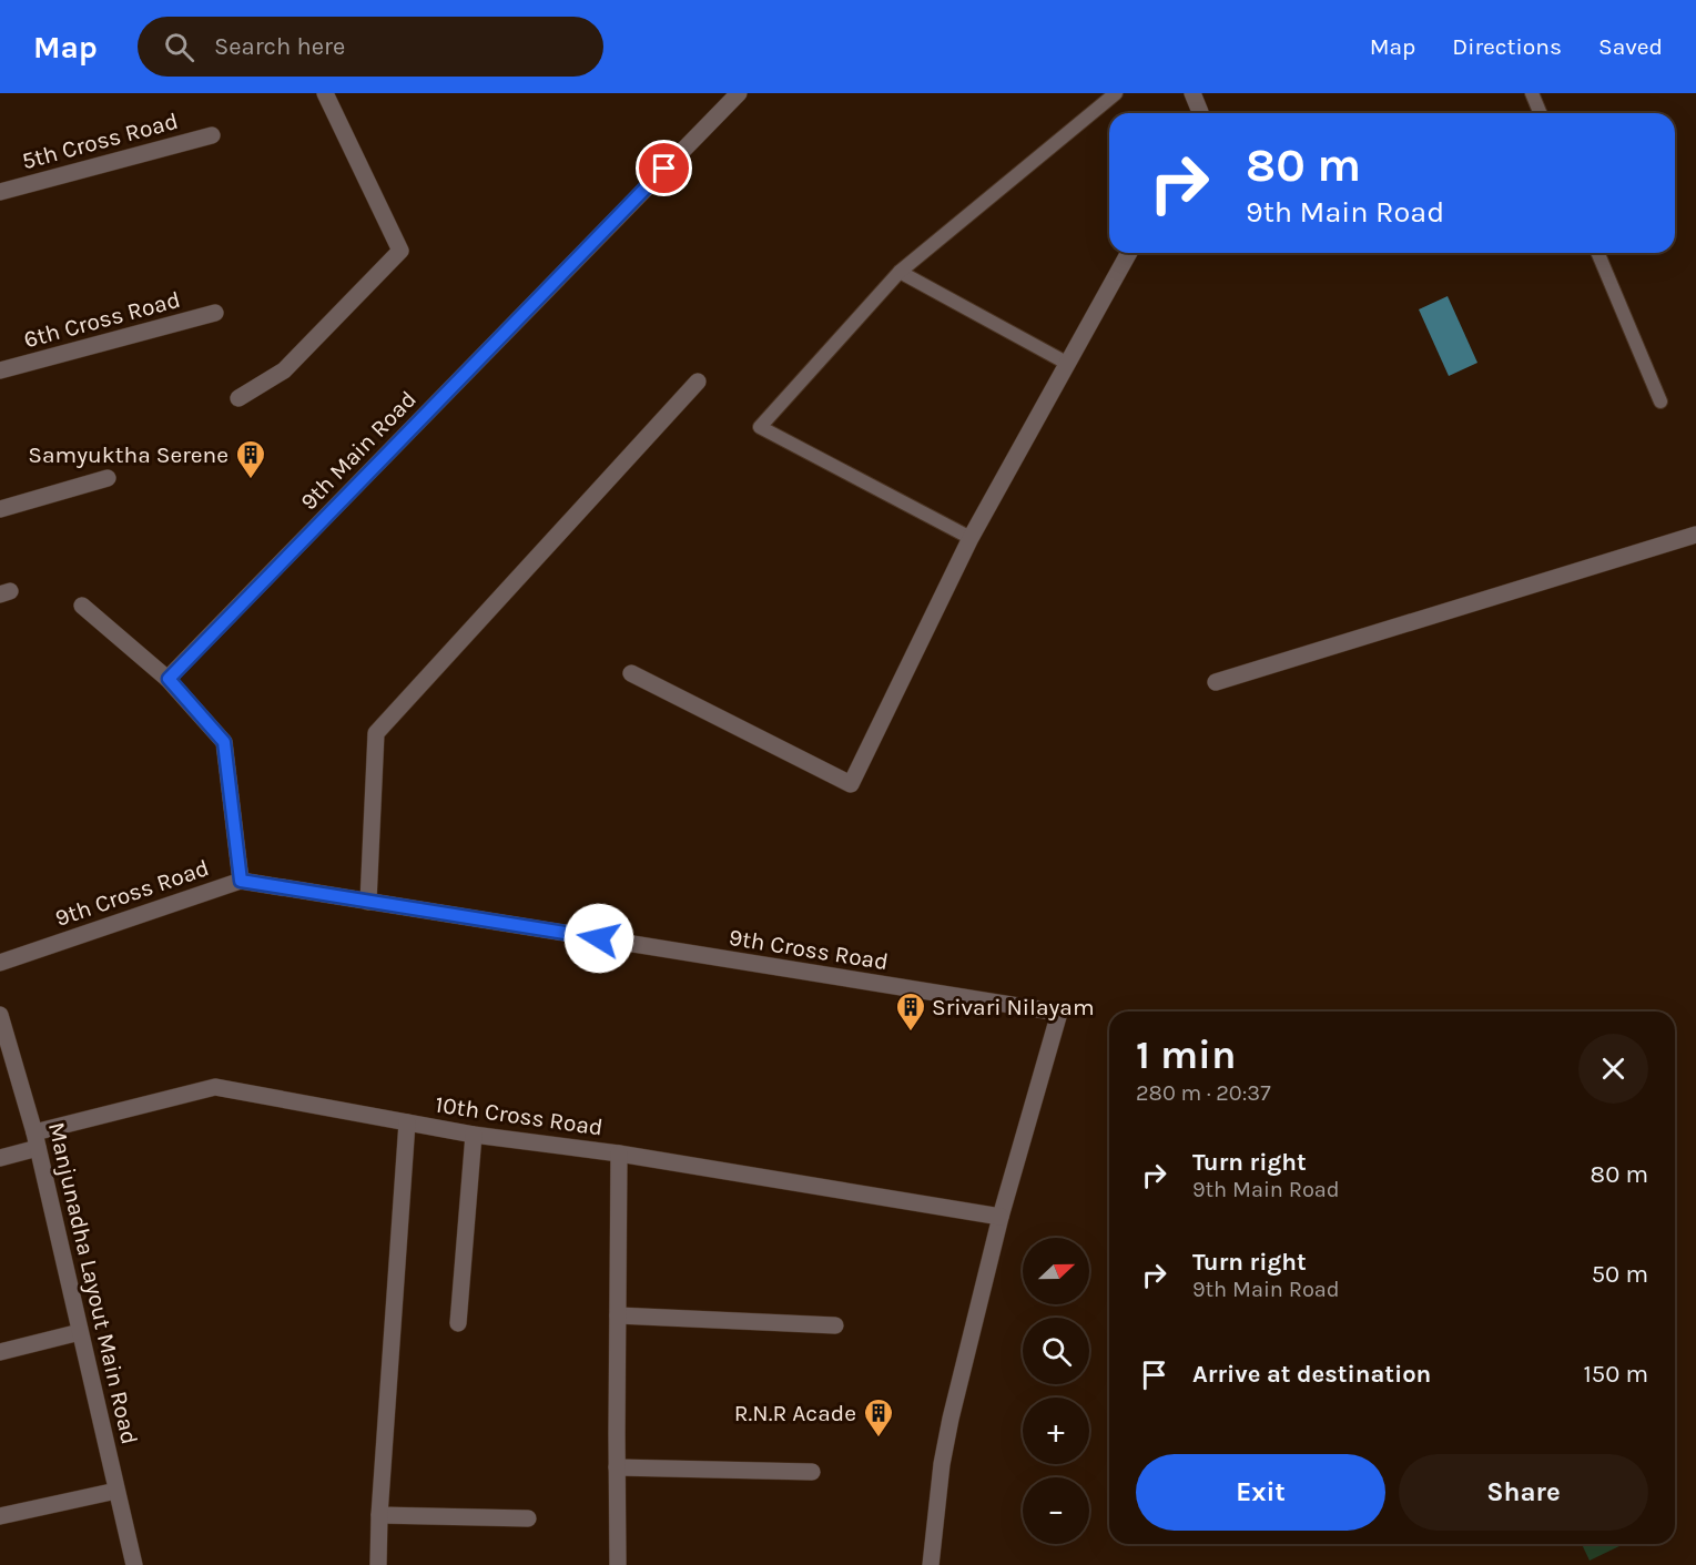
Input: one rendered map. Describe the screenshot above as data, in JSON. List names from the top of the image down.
{
  "streets": {
    "street": [
      "5th Cross Road",
      "6th Cross Road",
      "9th Main Road",
      "9th Cross Road",
      "10th Cross Road",
      "Manjunadha Layout Main Road"
    ]
  },
  "crossings": [
    ["9th Cross Road", "10th Cross Road"],
    ["10th Cross Road", "Manjunadha Layout Main Road"]
  ],
  "places": {
    "building": ["Samyuktha Serene", "Srivari Nilayam", "R.N.R Acade"]
  },
  "north": "right",
  "page": {
    "header": "Map",
    "search": "Search here",
    "nav": ["Map", "Directions", "Saved"],
    "turn": ["80 m", "9th Main Road"],
    "heading": ["1 min", "280 m · 20:37"],
    "list": [
      {
        "name": "Turn right",
        "note": "9th Main Road",
        "value": "80 m"
      },
      {
        "name": "Turn right",
        "note": "9th Main Road",
        "value": "50 m"
      },
      {
        "name": "Arrive at destination",
        "value": "150 m"
      }
    ],
    "map_buttons": ["+", "−"],
    "buttons": ["Exit", "Share"]
  }
}
